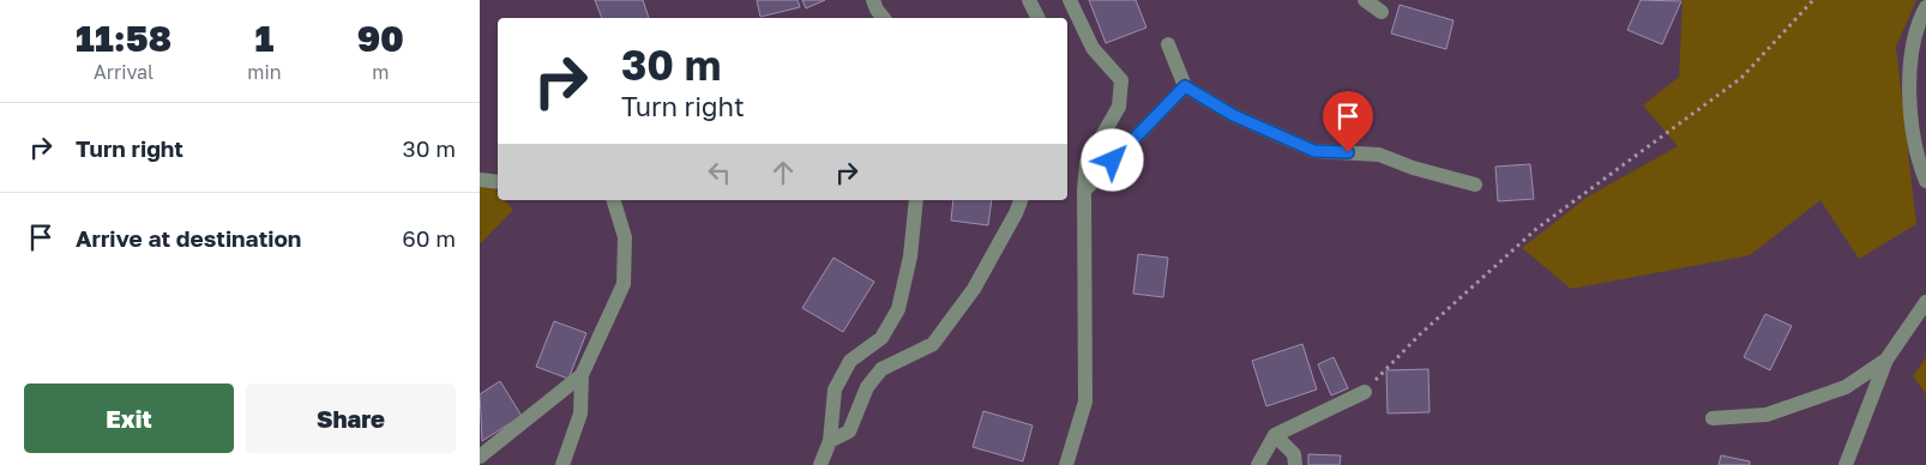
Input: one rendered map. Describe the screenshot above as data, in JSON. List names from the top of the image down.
{
  "page": {
    "eta": [
      "11:58",
      "Arrival",
      "1",
      "min",
      "90",
      "m"
    ],
    "turn": ["30 m", "Turn right"],
    "list": [
      {
        "name": "Turn right",
        "value": "30 m"
      },
      {
        "name": "Arrive at destination",
        "value": "60 m"
      }
    ],
    "buttons": ["Exit", "Share"]
  }
}
